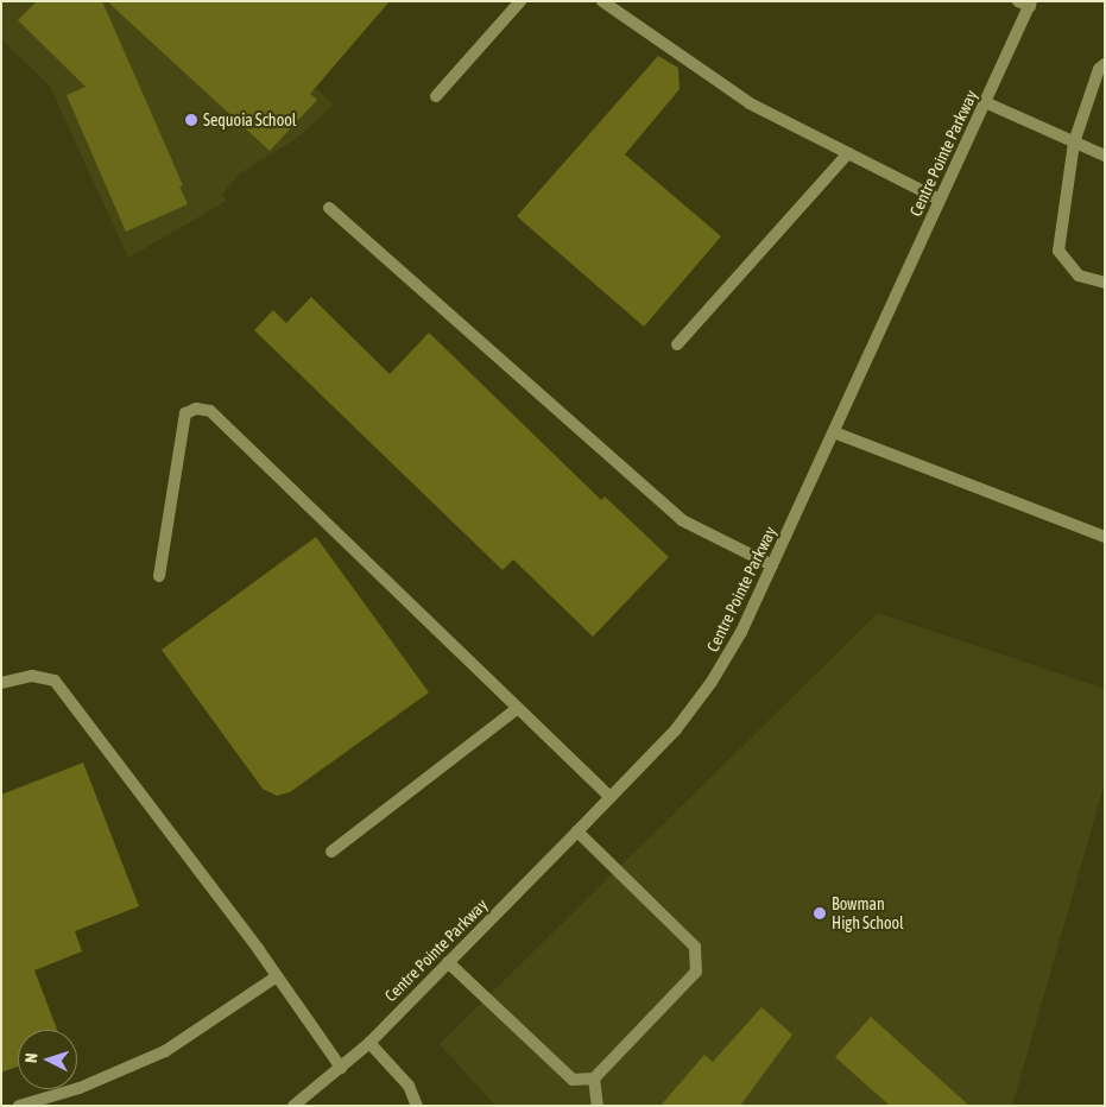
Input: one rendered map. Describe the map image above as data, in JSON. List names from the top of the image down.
{
  "streets": {
    "street": ["Centre Pointe Parkway"]
  },
  "places": ["Sequoia School", "Bowman High School"],
  "north": "left"
}
